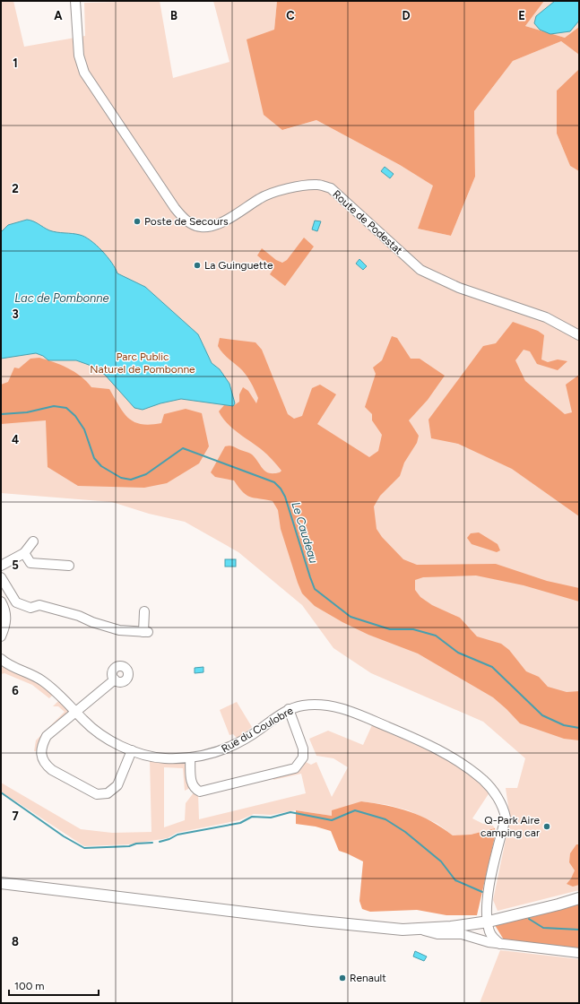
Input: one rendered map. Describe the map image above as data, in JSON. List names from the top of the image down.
{
  "streets": {
    "street": ["Route de Podestat", "Rue du Coulobre"]
  },
  "water": ["Lac de Pombonne", "Le Caudeau"],
  "parks": ["Parc Public Naturel de Pombonne"],
  "places": [
    "Poste de Secours",
    "La Guinguette",
    "Q-Park Aire camping car",
    "Renault"
  ],
  "scale_bar": "100 m",
  "grid": {
    "columns": [
      "A",
      "B",
      "C",
      "D",
      "E"
    ],
    "rows": [
      "1",
      "2",
      "3",
      "4",
      "5",
      "6",
      "7",
      "8"
    ]
  }
}
